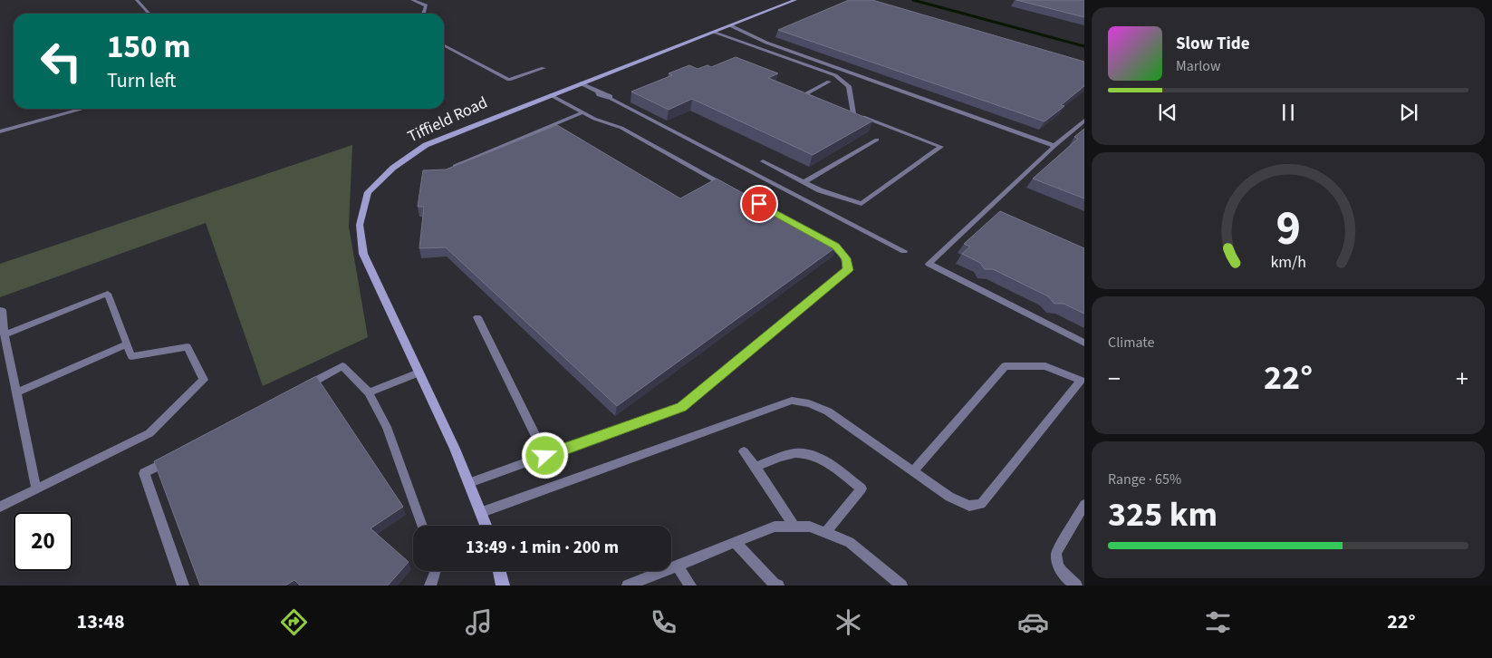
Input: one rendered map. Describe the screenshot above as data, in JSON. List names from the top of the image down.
{
  "streets": {
    "street": ["Tiffield Road"]
  },
  "page": {
    "turn": ["150 m", "Turn left"],
    "song": ["Slow Tide", "Marlow"],
    "tile": [
      "Climate",
      ["Range · 65%", "325 km"]
    ],
    "heat": ["−", "22°", "+"],
    "limit": "20",
    "trip": "13:49 · 1 min · 200 m",
    "tabs": ["13:48", "22°"],
    "gauge": ["9", "km/h"]
  }
}
